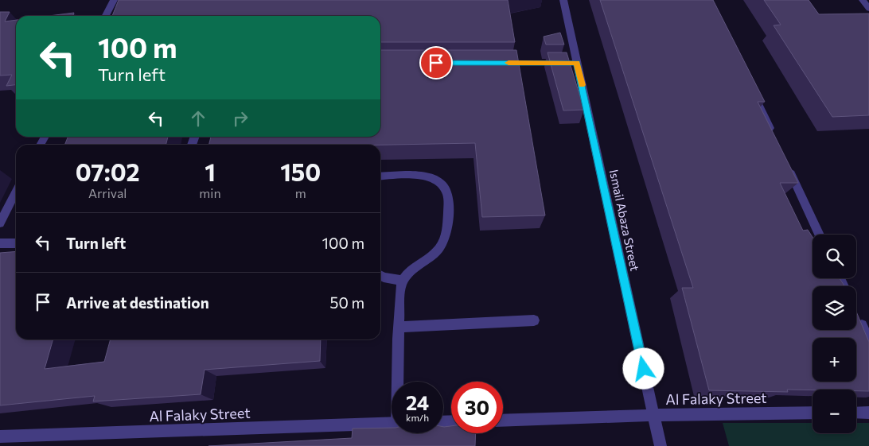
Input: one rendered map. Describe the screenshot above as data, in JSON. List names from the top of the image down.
{
  "streets": {
    "street": ["Ismail Abaza Street", "Al Falaky Street"]
  },
  "crossings": [
    ["Ismail Abaza Street", "Al Falaky Street"]
  ],
  "page": {
    "turn": ["100 m", "Turn left"],
    "eta": [
      "07:02",
      "Arrival",
      "1",
      "min",
      "150",
      "m"
    ],
    "list": [
      {
        "name": "Turn left",
        "value": "100 m"
      },
      {
        "name": "Arrive at destination",
        "value": "50 m"
      }
    ],
    "map_buttons": ["+", "−"],
    "speed": "24 km/h",
    "limit": "30"
  }
}
